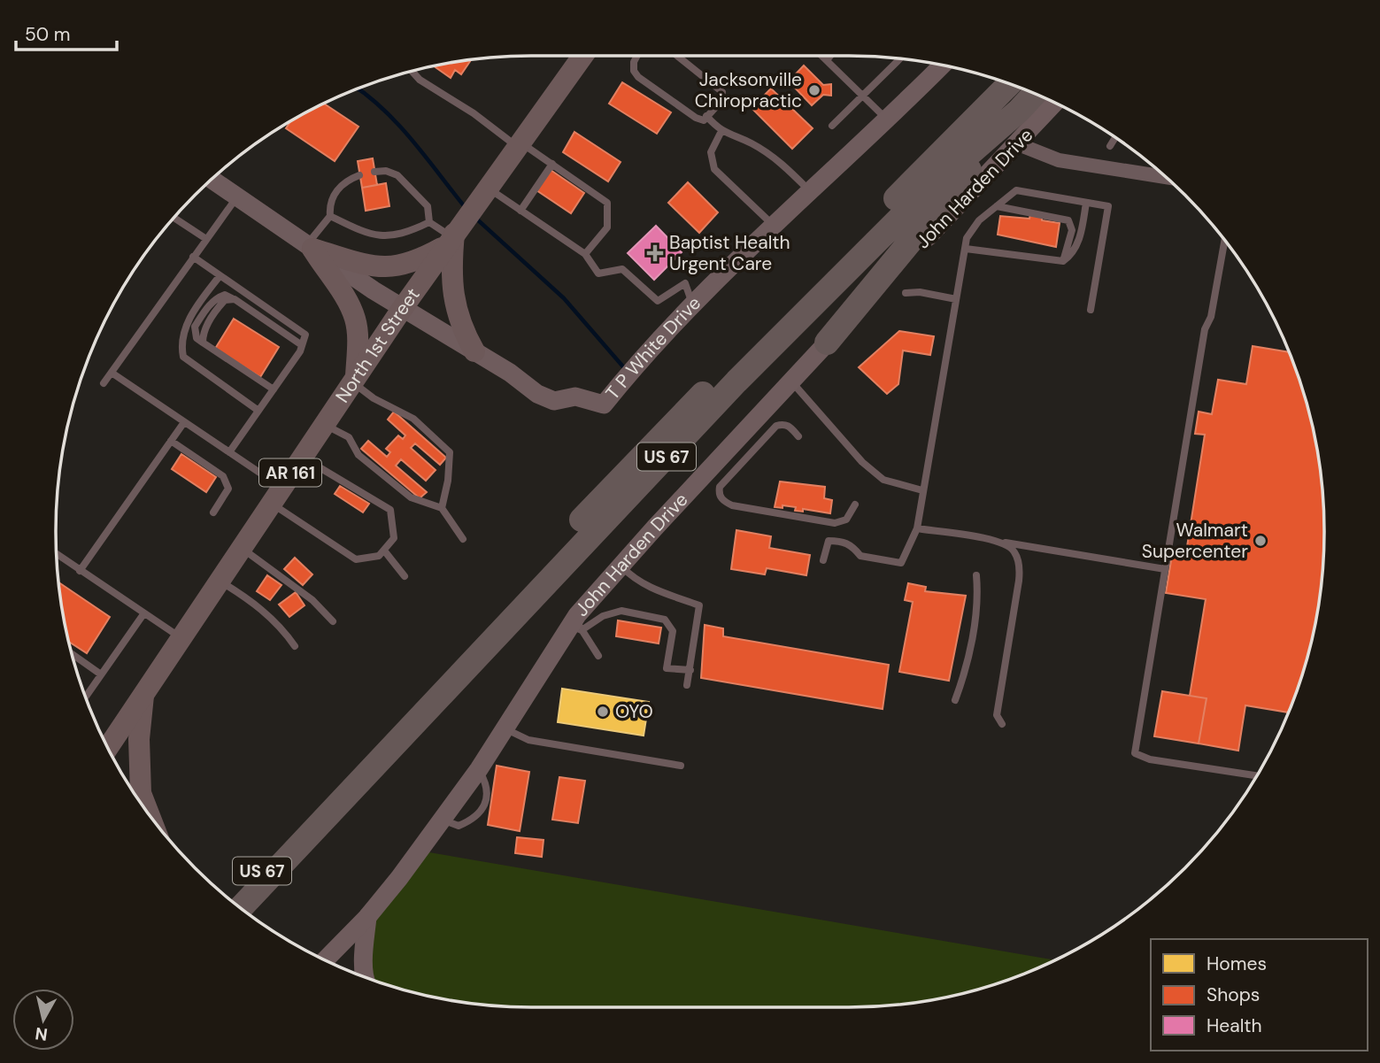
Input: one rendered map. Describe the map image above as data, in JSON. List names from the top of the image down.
{
  "streets": {
    "highway": ["US 67"],
    "main road": [
      "John Harden Drive",
      "North 1st Street",
      "T P White Drive",
      "AR 161"
    ]
  },
  "crossings": [
    ["North 1st Street", "T P White Drive"],
    ["North 1st Street", "AR 161"]
  ],
  "places": {
    "other": ["Jacksonville Chiropractic", "Walmart Supercenter", "OYO"],
    "health": ["Baptist Health Urgent Care"]
  },
  "legend": ["Homes", "Shops", "Health"],
  "scale_bar": "50 m",
  "north": "bottom"
}
